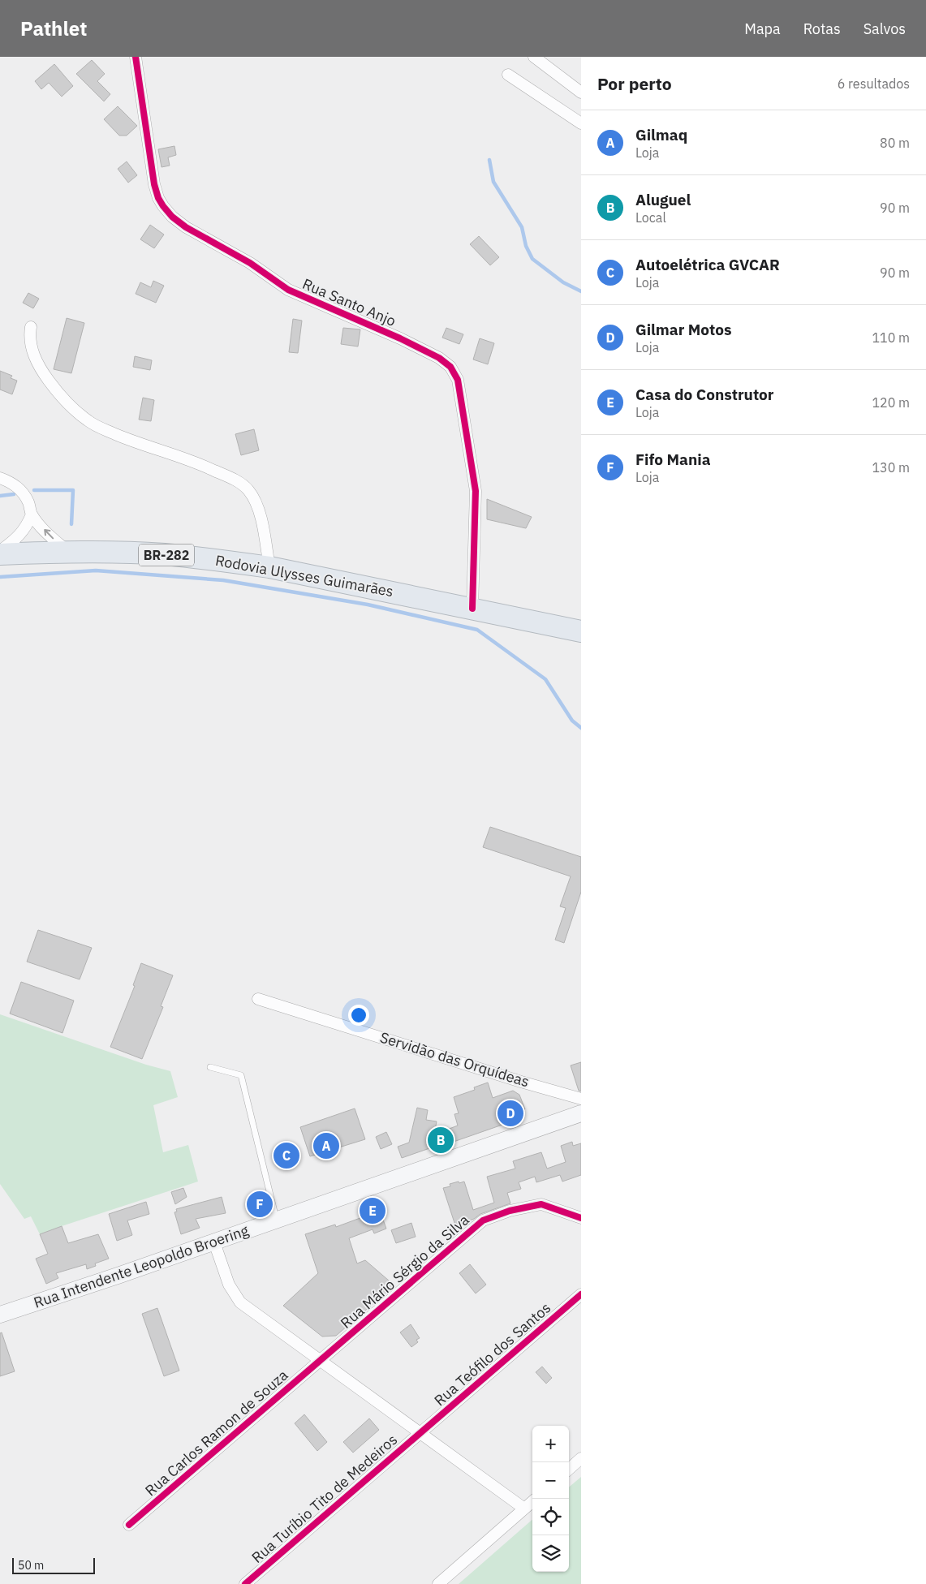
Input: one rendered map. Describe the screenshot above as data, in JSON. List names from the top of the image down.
{
  "streets": {
    "highway": ["BR-282", "Rodovia Ulysses Guimarães"],
    "main road": ["Rua Intendente Leopoldo Broering"],
    "street": [
      "Rua Santo Anjo",
      "Servidão das Orquídeas",
      "Rua Mário Sérgio da Silva",
      "Rua Teófilo dos Santos",
      "Rua Carlos Ramon de Souza",
      "Rua Turíbio Tito de Medeiros"
    ]
  },
  "crossings": [
    ["Rua Santo Anjo", "Rodovia Ulysses Guimarães"],
    ["Rua Mário Sérgio da Silva", "Rua Carlos Ramon de Souza"],
    ["Rua Teófilo dos Santos", "Rua Turíbio Tito de Medeiros"]
  ],
  "scale_bar": "50 m",
  "page": {
    "header": "Pathlet",
    "nav": ["Mapa", "Rotas", "Salvos"],
    "heading": ["Por perto", "6 resultados"],
    "list": [
      {
        "mark": "A",
        "name": "Gilmaq",
        "note": "Loja",
        "value": "80 m"
      },
      {
        "mark": "B",
        "name": "Aluguel",
        "note": "Local",
        "value": "90 m"
      },
      {
        "mark": "C",
        "name": "Autoelétrica GVCAR",
        "note": "Loja",
        "value": "90 m"
      },
      {
        "mark": "D",
        "name": "Gilmar Motos",
        "note": "Loja",
        "value": "110 m"
      },
      {
        "mark": "E",
        "name": "Casa do Construtor",
        "note": "Loja",
        "value": "120 m"
      },
      {
        "mark": "F",
        "name": "Fifo Mania",
        "note": "Loja",
        "value": "130 m"
      }
    ],
    "pins": [
      "D",
      "B",
      "A",
      "C",
      "F",
      "E"
    ],
    "map_buttons": ["+", "−"],
    "scale": "50 m"
  }
}
